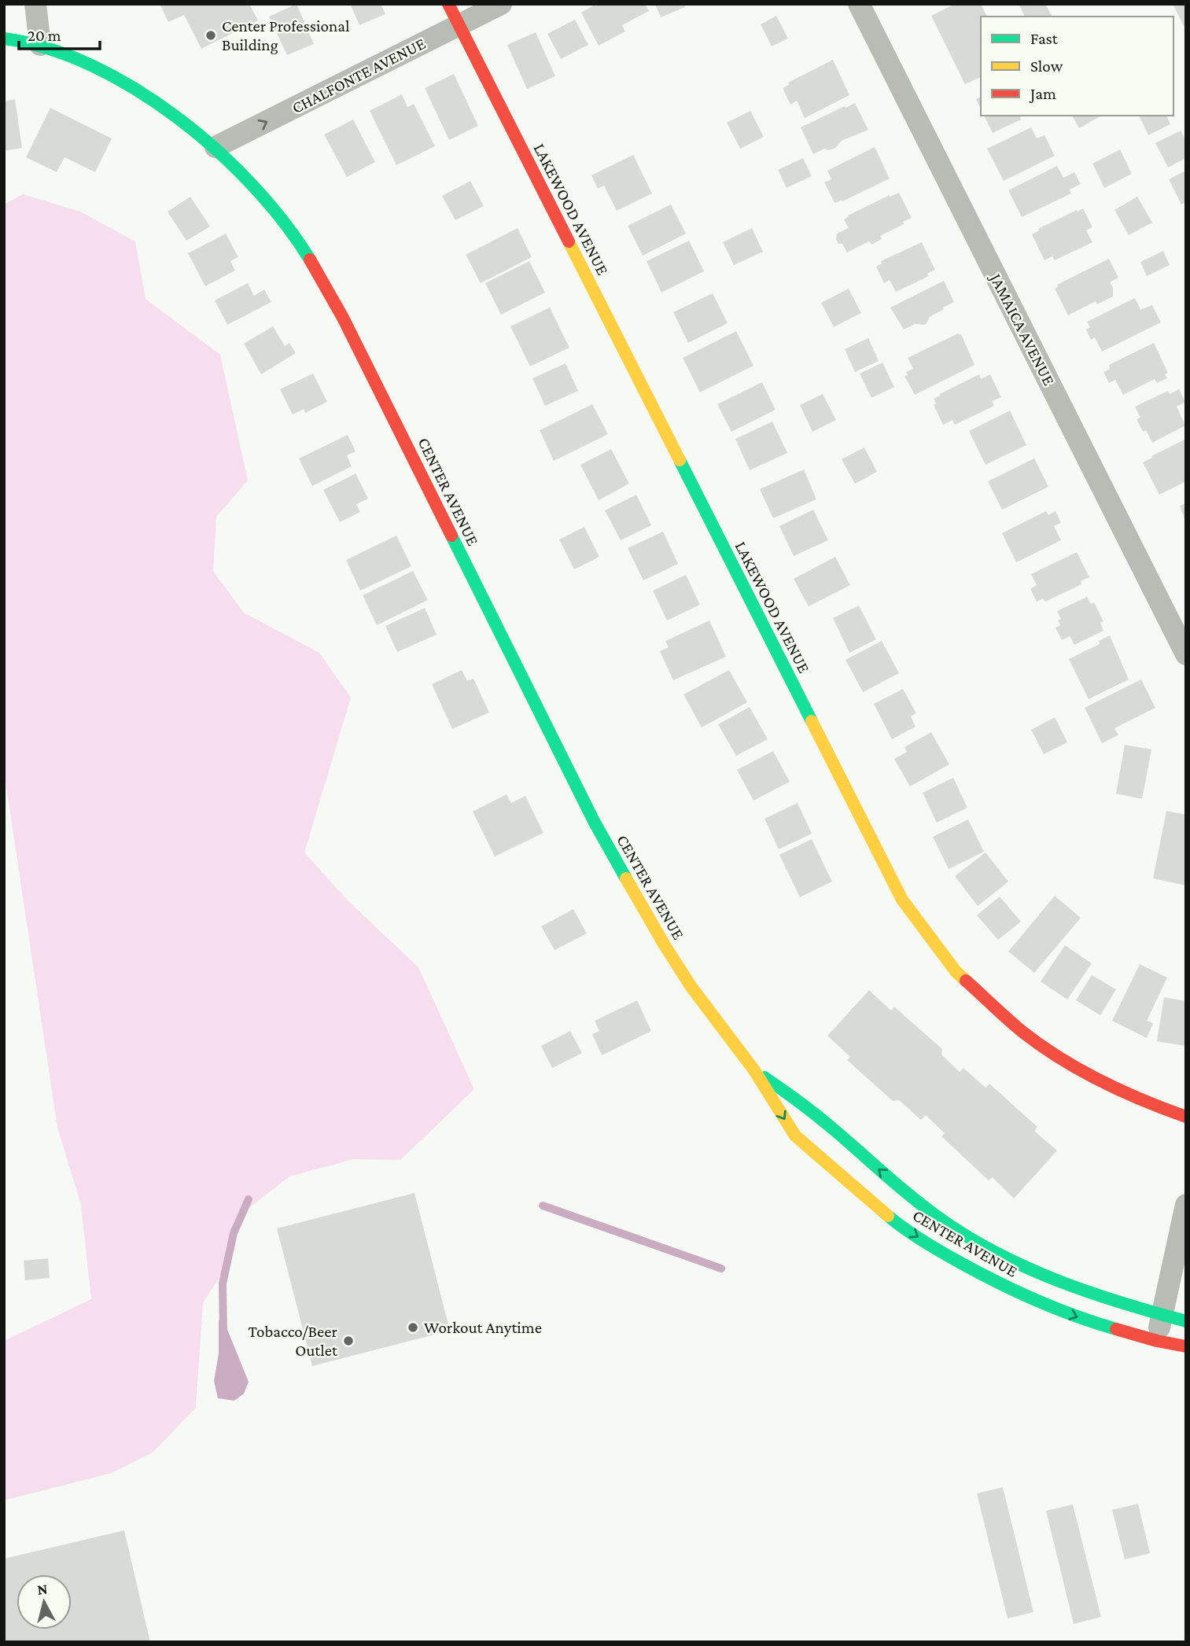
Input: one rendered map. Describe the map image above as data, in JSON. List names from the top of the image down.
{
  "streets": {
    "street": [
      "CHALFONTE AVENUE",
      "LAKEWOOD AVENUE",
      "JAMAICA AVENUE",
      "CENTER AVENUE"
    ]
  },
  "crossings": [
    ["CHALFONTE AVENUE", "LAKEWOOD AVENUE"],
    ["CHALFONTE AVENUE", "CENTER AVENUE"]
  ],
  "one_way": ["CHALFONTE AVENUE"],
  "places": ["Center Professional Building", "Workout Anytime", "Tobacco/Beer Outlet"],
  "legend": ["Fast", "Slow", "Jam"],
  "scale_bar": "20 m",
  "north": "top"
}
